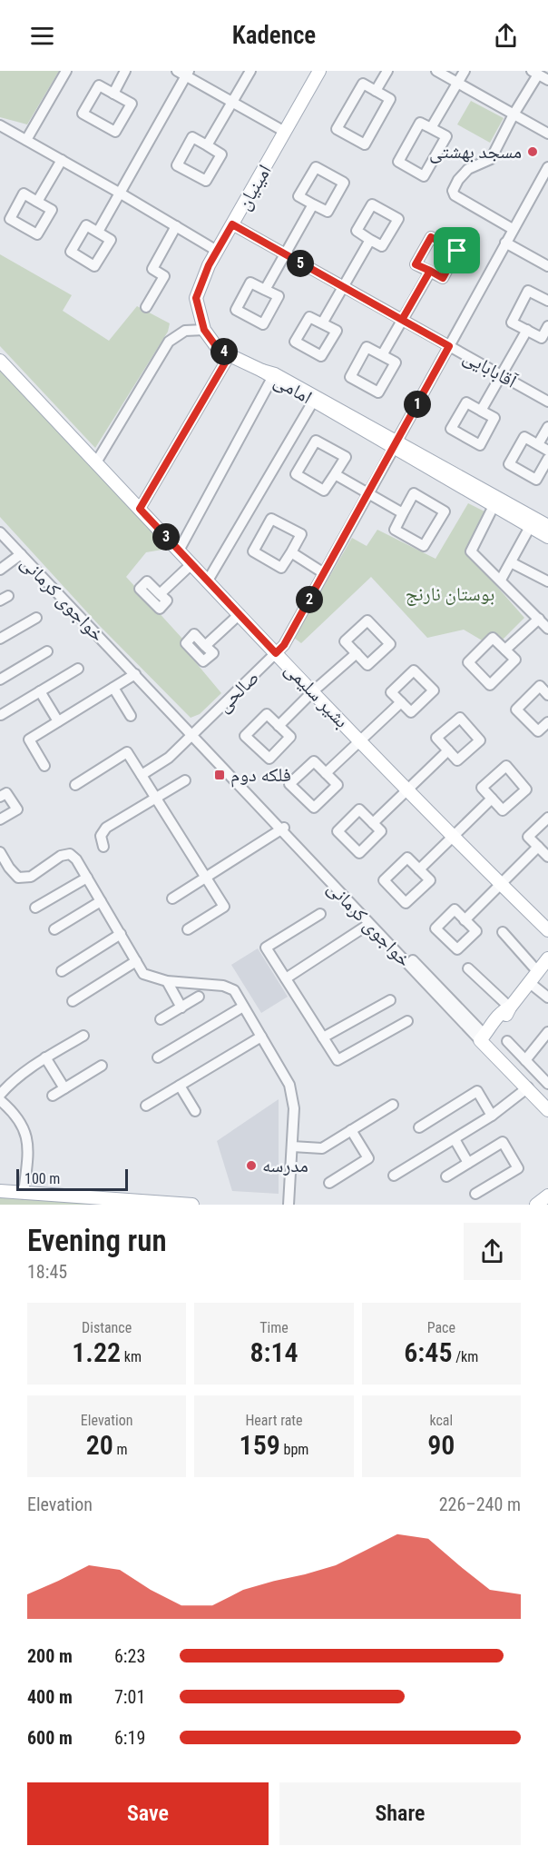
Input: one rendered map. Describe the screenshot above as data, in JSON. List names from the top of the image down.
{
  "streets": {
    "main road": [
      "امینیان",
      "امامی",
      "خواجوی کرمانی",
      "بشیر سلیمی"
    ],
    "street": ["آقابابایی", "صالحی"]
  },
  "crossings": [
    ["امینیان", "آقابابایی"],
    ["امینیان", "امامی"],
    ["آقابابایی", "صالحی"],
    ["امامی", "صالحی"],
    ["خواجوی کرمانی", "صالحی"],
    ["صالحی", "بشیر سلیمی"]
  ],
  "parks": ["بوستان نارنج"],
  "places": {
    "other": ["مسجد بهشتی", "مدرسه"],
    "transit": ["فلکه دوم"]
  },
  "scale_bar": "100 m",
  "page": {
    "header": "Kadence",
    "pins": [
      "5",
      "4",
      "1",
      "3",
      "2"
    ],
    "scale": "100 m",
    "heading": ["Evening run", "18:45"],
    "stats": [
      ["Distance", "1.22 km"],
      ["Time", "8:14"],
      ["Pace", "6:45 /km"],
      ["Elevation", "20 m"],
      ["Heart rate", "159 bpm"],
      ["kcal", "90"]
    ],
    "chart": ["Elevation", "226–240 m"],
    "list": [
      {
        "name": "200 m",
        "note": "6:23"
      },
      {
        "name": "400 m",
        "note": "7:01"
      },
      {
        "name": "600 m",
        "note": "6:19"
      }
    ],
    "buttons": ["Save", "Share"]
  }
}
